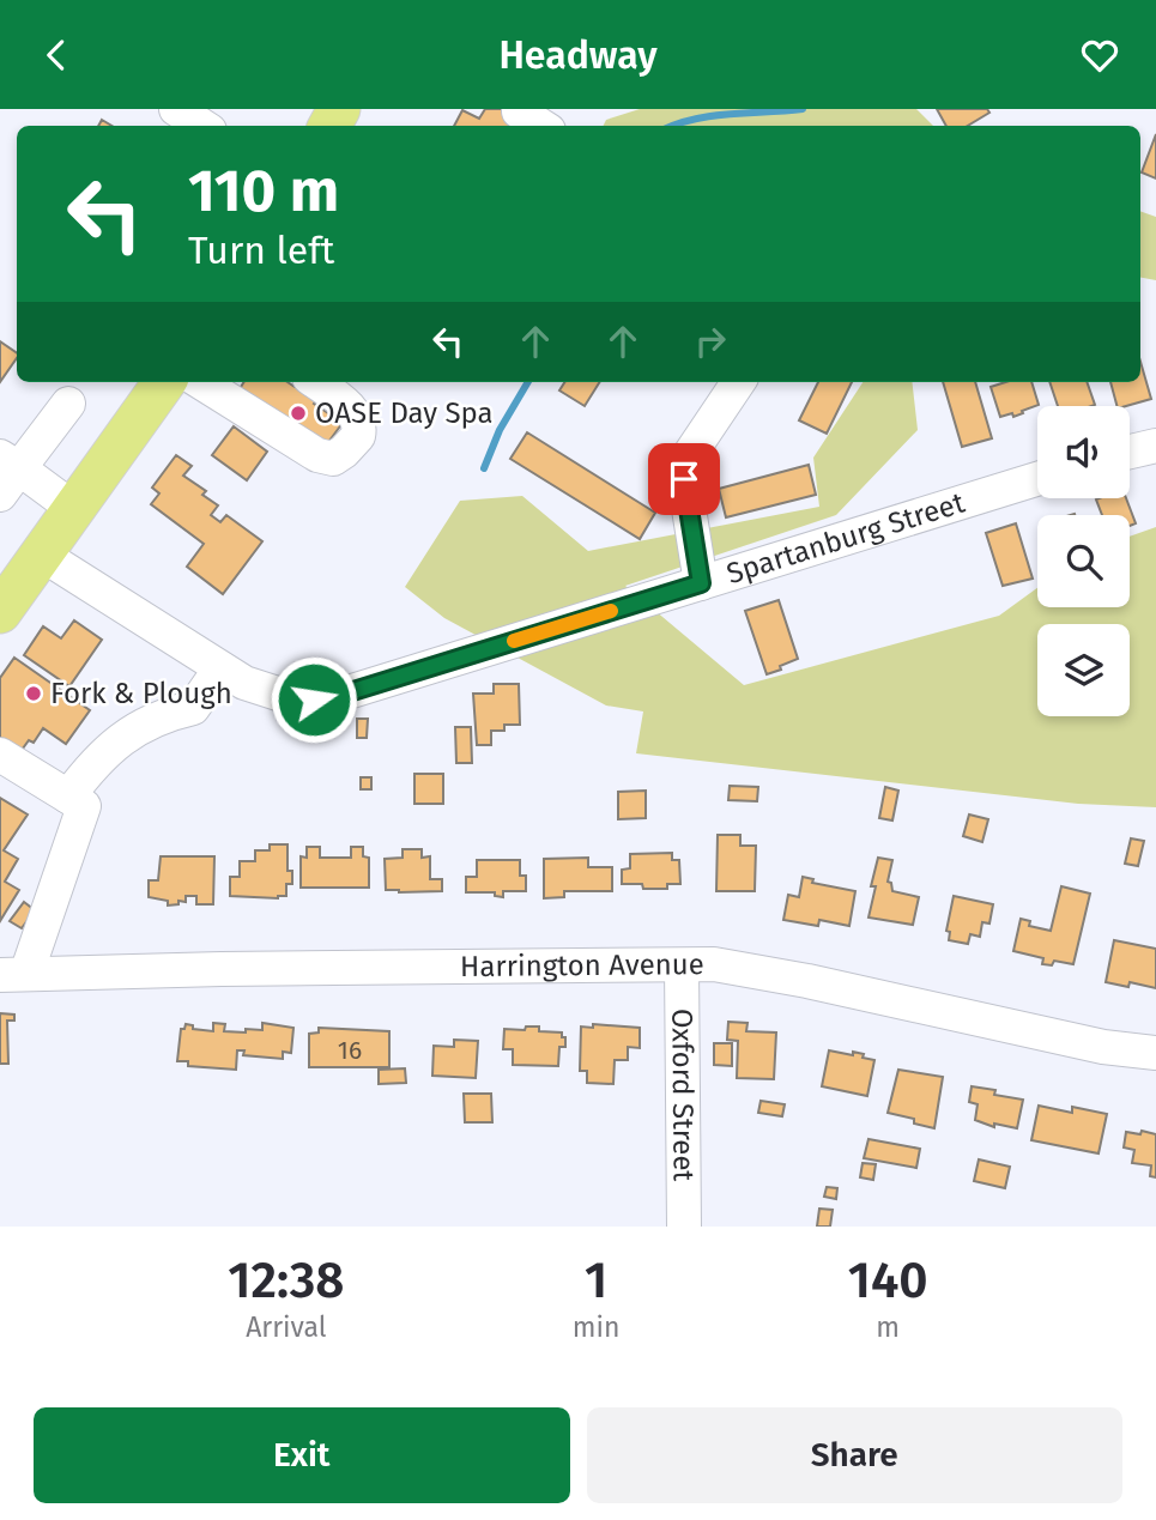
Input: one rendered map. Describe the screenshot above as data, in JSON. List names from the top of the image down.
{
  "streets": {
    "street": ["Spartanburg Street", "Harrington Avenue", "Oxford Street"]
  },
  "crossings": [
    ["Harrington Avenue", "Oxford Street"]
  ],
  "places": ["OASE Day Spa", "Fork & Plough"],
  "house_numbers": ["16"],
  "page": {
    "header": "Headway",
    "turn": ["110 m", "Turn left"],
    "eta": [
      "12:38",
      "Arrival",
      "1",
      "min",
      "140",
      "m"
    ],
    "buttons": ["Exit", "Share"]
  }
}
